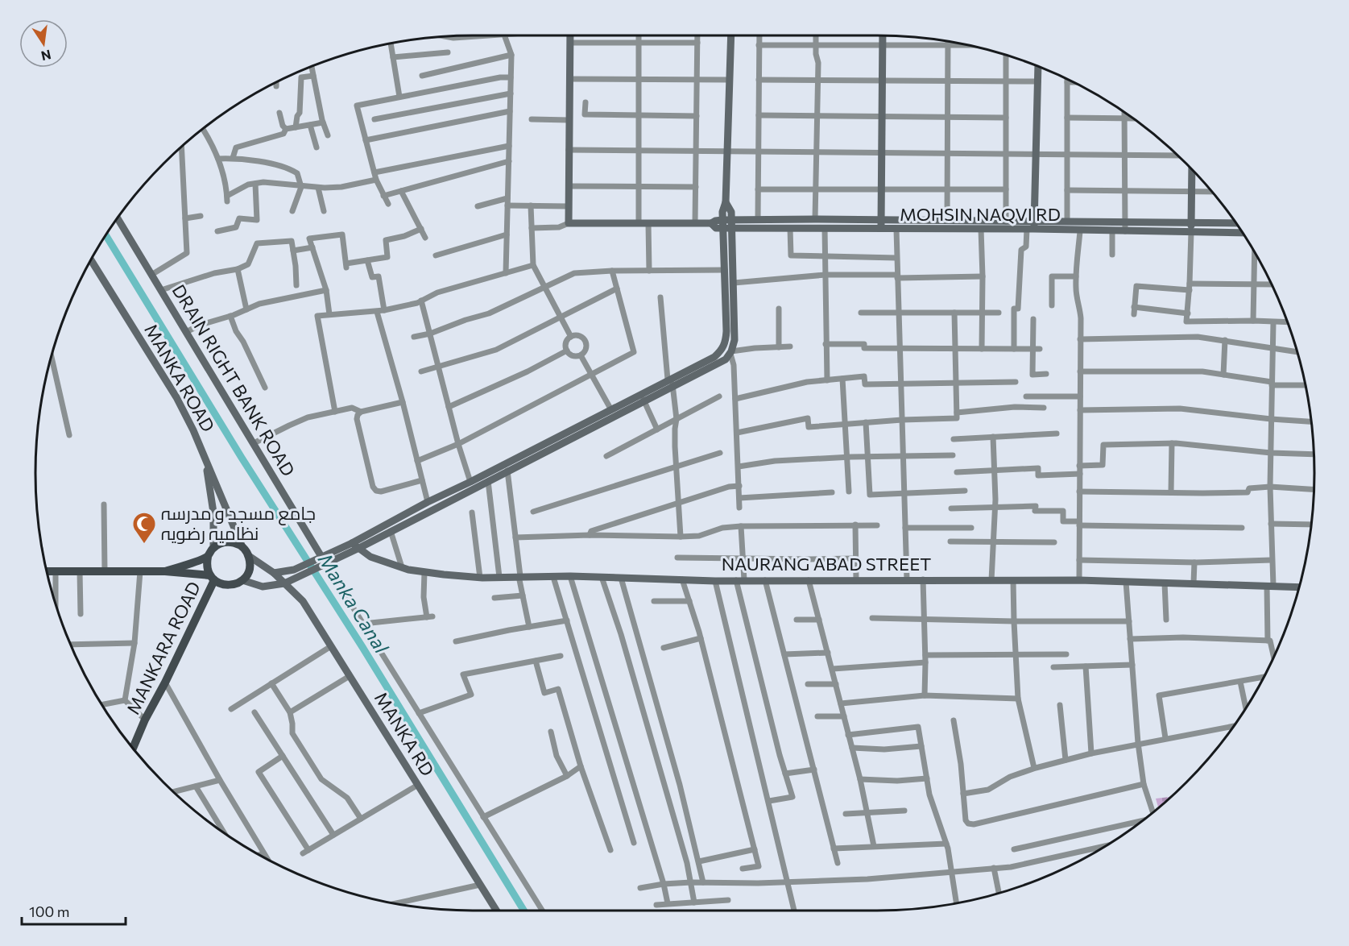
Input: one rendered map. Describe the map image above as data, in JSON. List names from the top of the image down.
{
  "streets": {
    "main road": ["MANKARA ROAD"],
    "street": [
      "MOHSIN NAQVI RD",
      "MANKA ROAD",
      "DRAIN RIGHT BANK ROAD",
      "NAURANG ABAD STREET",
      "MANKA RD"
    ]
  },
  "crossings": [
    ["MANKA ROAD", "MANKARA ROAD"],
    ["MANKA ROAD", "MANKA RD"],
    ["MANKARA ROAD", "MANKA RD"]
  ],
  "water": ["Manka Canal"],
  "places": {
    "mosque": ["جامع مسجد و مدرسہ نظامیہ رضویہ"]
  },
  "scale_bar": "100 m",
  "north": "bottom"
}
